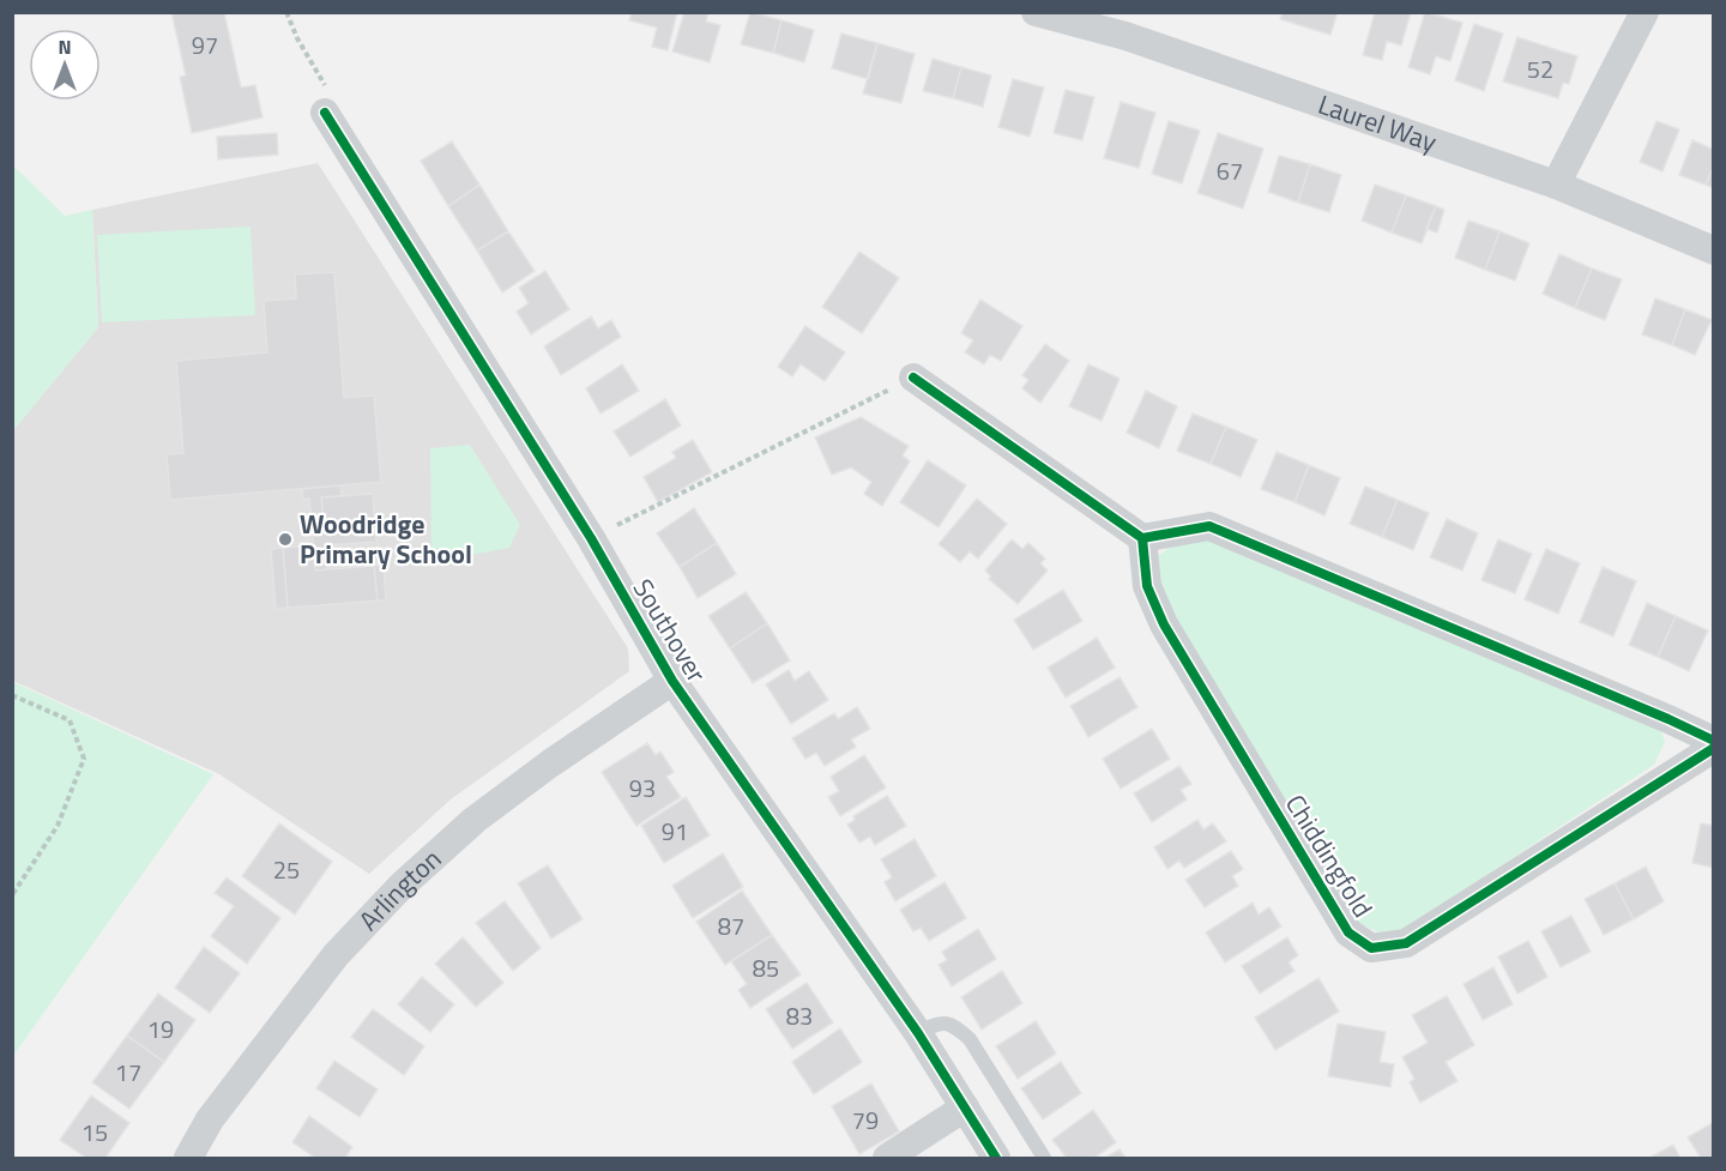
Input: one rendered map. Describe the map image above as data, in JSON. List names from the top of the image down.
{
  "streets": {
    "street": [
      "Laurel Way",
      "Southover",
      "Chiddingfold",
      "Arlington"
    ]
  },
  "crossings": [
    ["Southover", "Arlington"]
  ],
  "places": ["Woodridge Primary School"],
  "house_numbers": [
    "97",
    "52",
    "67",
    "93",
    "91",
    "25",
    "87",
    "85",
    "83",
    "19",
    "17",
    "79",
    "15"
  ],
  "north": "top"
}
